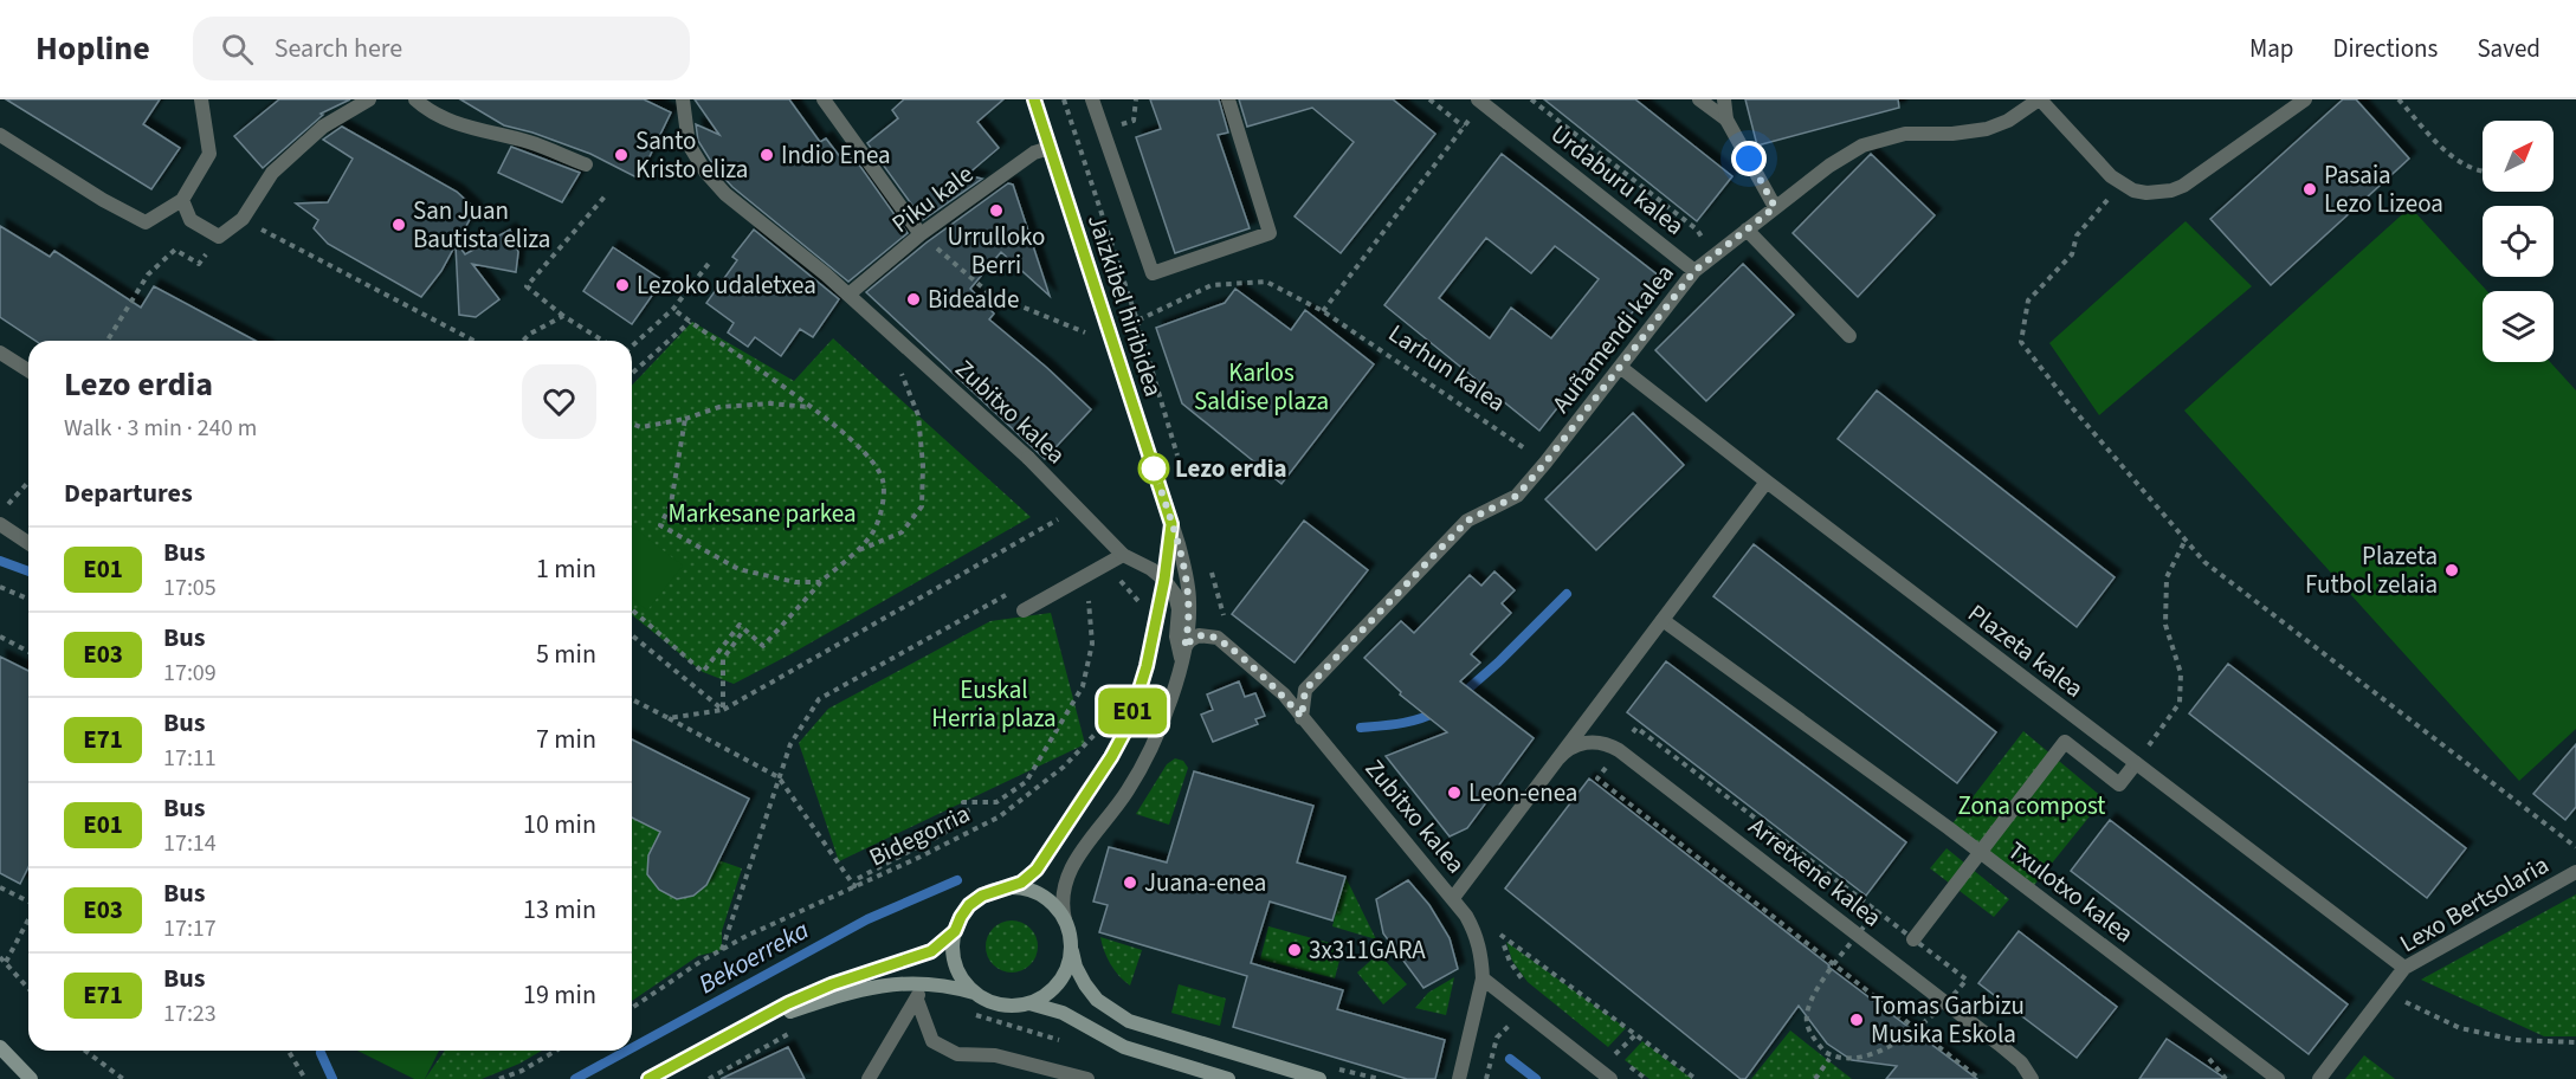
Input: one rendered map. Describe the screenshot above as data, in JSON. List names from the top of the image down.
{
  "streets": {
    "street": [
      "Urdaburu kalea",
      "Piku kale",
      "Jaizkibel hiribidea",
      "Auñamendi kalea",
      "Zubitxo kalea",
      "Plazeta kalea",
      "Arretxene kalea",
      "Txulotxo kalea",
      "Lexo Bertsolaria"
    ],
    "path": ["Larhun kalea", "Bidegorria"]
  },
  "crossings": [
    ["Urdaburu kalea", "Auñamendi kalea"],
    ["Piku kale", "Jaizkibel hiribidea"],
    ["Piku kale", "Zubitxo kalea"],
    ["Jaizkibel hiribidea", "Zubitxo kalea"],
    ["Auñamendi kalea", "Larhun kalea"],
    ["Auñamendi kalea", "Zubitxo kalea"],
    ["Auñamendi kalea", "Plazeta kalea"],
    ["Zubitxo kalea", "Arretxene kalea"],
    ["Plazeta kalea", "Arretxene kalea"],
    ["Plazeta kalea", "Lexo Bertsolaria"],
    ["Arretxene kalea", "Txulotxo kalea"]
  ],
  "water": ["Bekoerreka"],
  "parks": [
    "Karlos Saldise plaza",
    "Markesane parkea",
    "Euskal Herria plaza",
    "Zona compost"
  ],
  "places": [
    "Santo Kristo eliza",
    "Indio Enea",
    "Pasaia Lezo Lizeoa",
    "Urrulloko Berri",
    "San Juan Bautista eliza",
    "Lezoko udaletxea",
    "Bidealde",
    "Lezo erdia",
    "Plazeta Futbol zelaia",
    "Leon-enea",
    "Juana-enea",
    "3x311GARA",
    "Tomas Garbizu Musika Eskola"
  ],
  "lines": ["bus line E01"],
  "north": "top right",
  "page": {
    "header": "Hopline",
    "search": "Search here",
    "nav": ["Map", "Directions", "Saved"],
    "on_map": "E01",
    "heading": [
      ["Lezo erdia", "Walk · 3 min · 240 m"],
      "Departures"
    ],
    "list": [
      {
        "mark": "E01",
        "name": "Bus",
        "note": "17:05",
        "value": "1 min"
      },
      {
        "mark": "E03",
        "name": "Bus",
        "note": "17:09",
        "value": "5 min"
      },
      {
        "mark": "E71",
        "name": "Bus",
        "note": "17:11",
        "value": "7 min"
      },
      {
        "mark": "E01",
        "name": "Bus",
        "note": "17:14",
        "value": "10 min"
      },
      {
        "mark": "E03",
        "name": "Bus",
        "note": "17:17",
        "value": "13 min"
      },
      {
        "mark": "E71",
        "name": "Bus",
        "note": "17:23",
        "value": "19 min"
      }
    ]
  }
}
